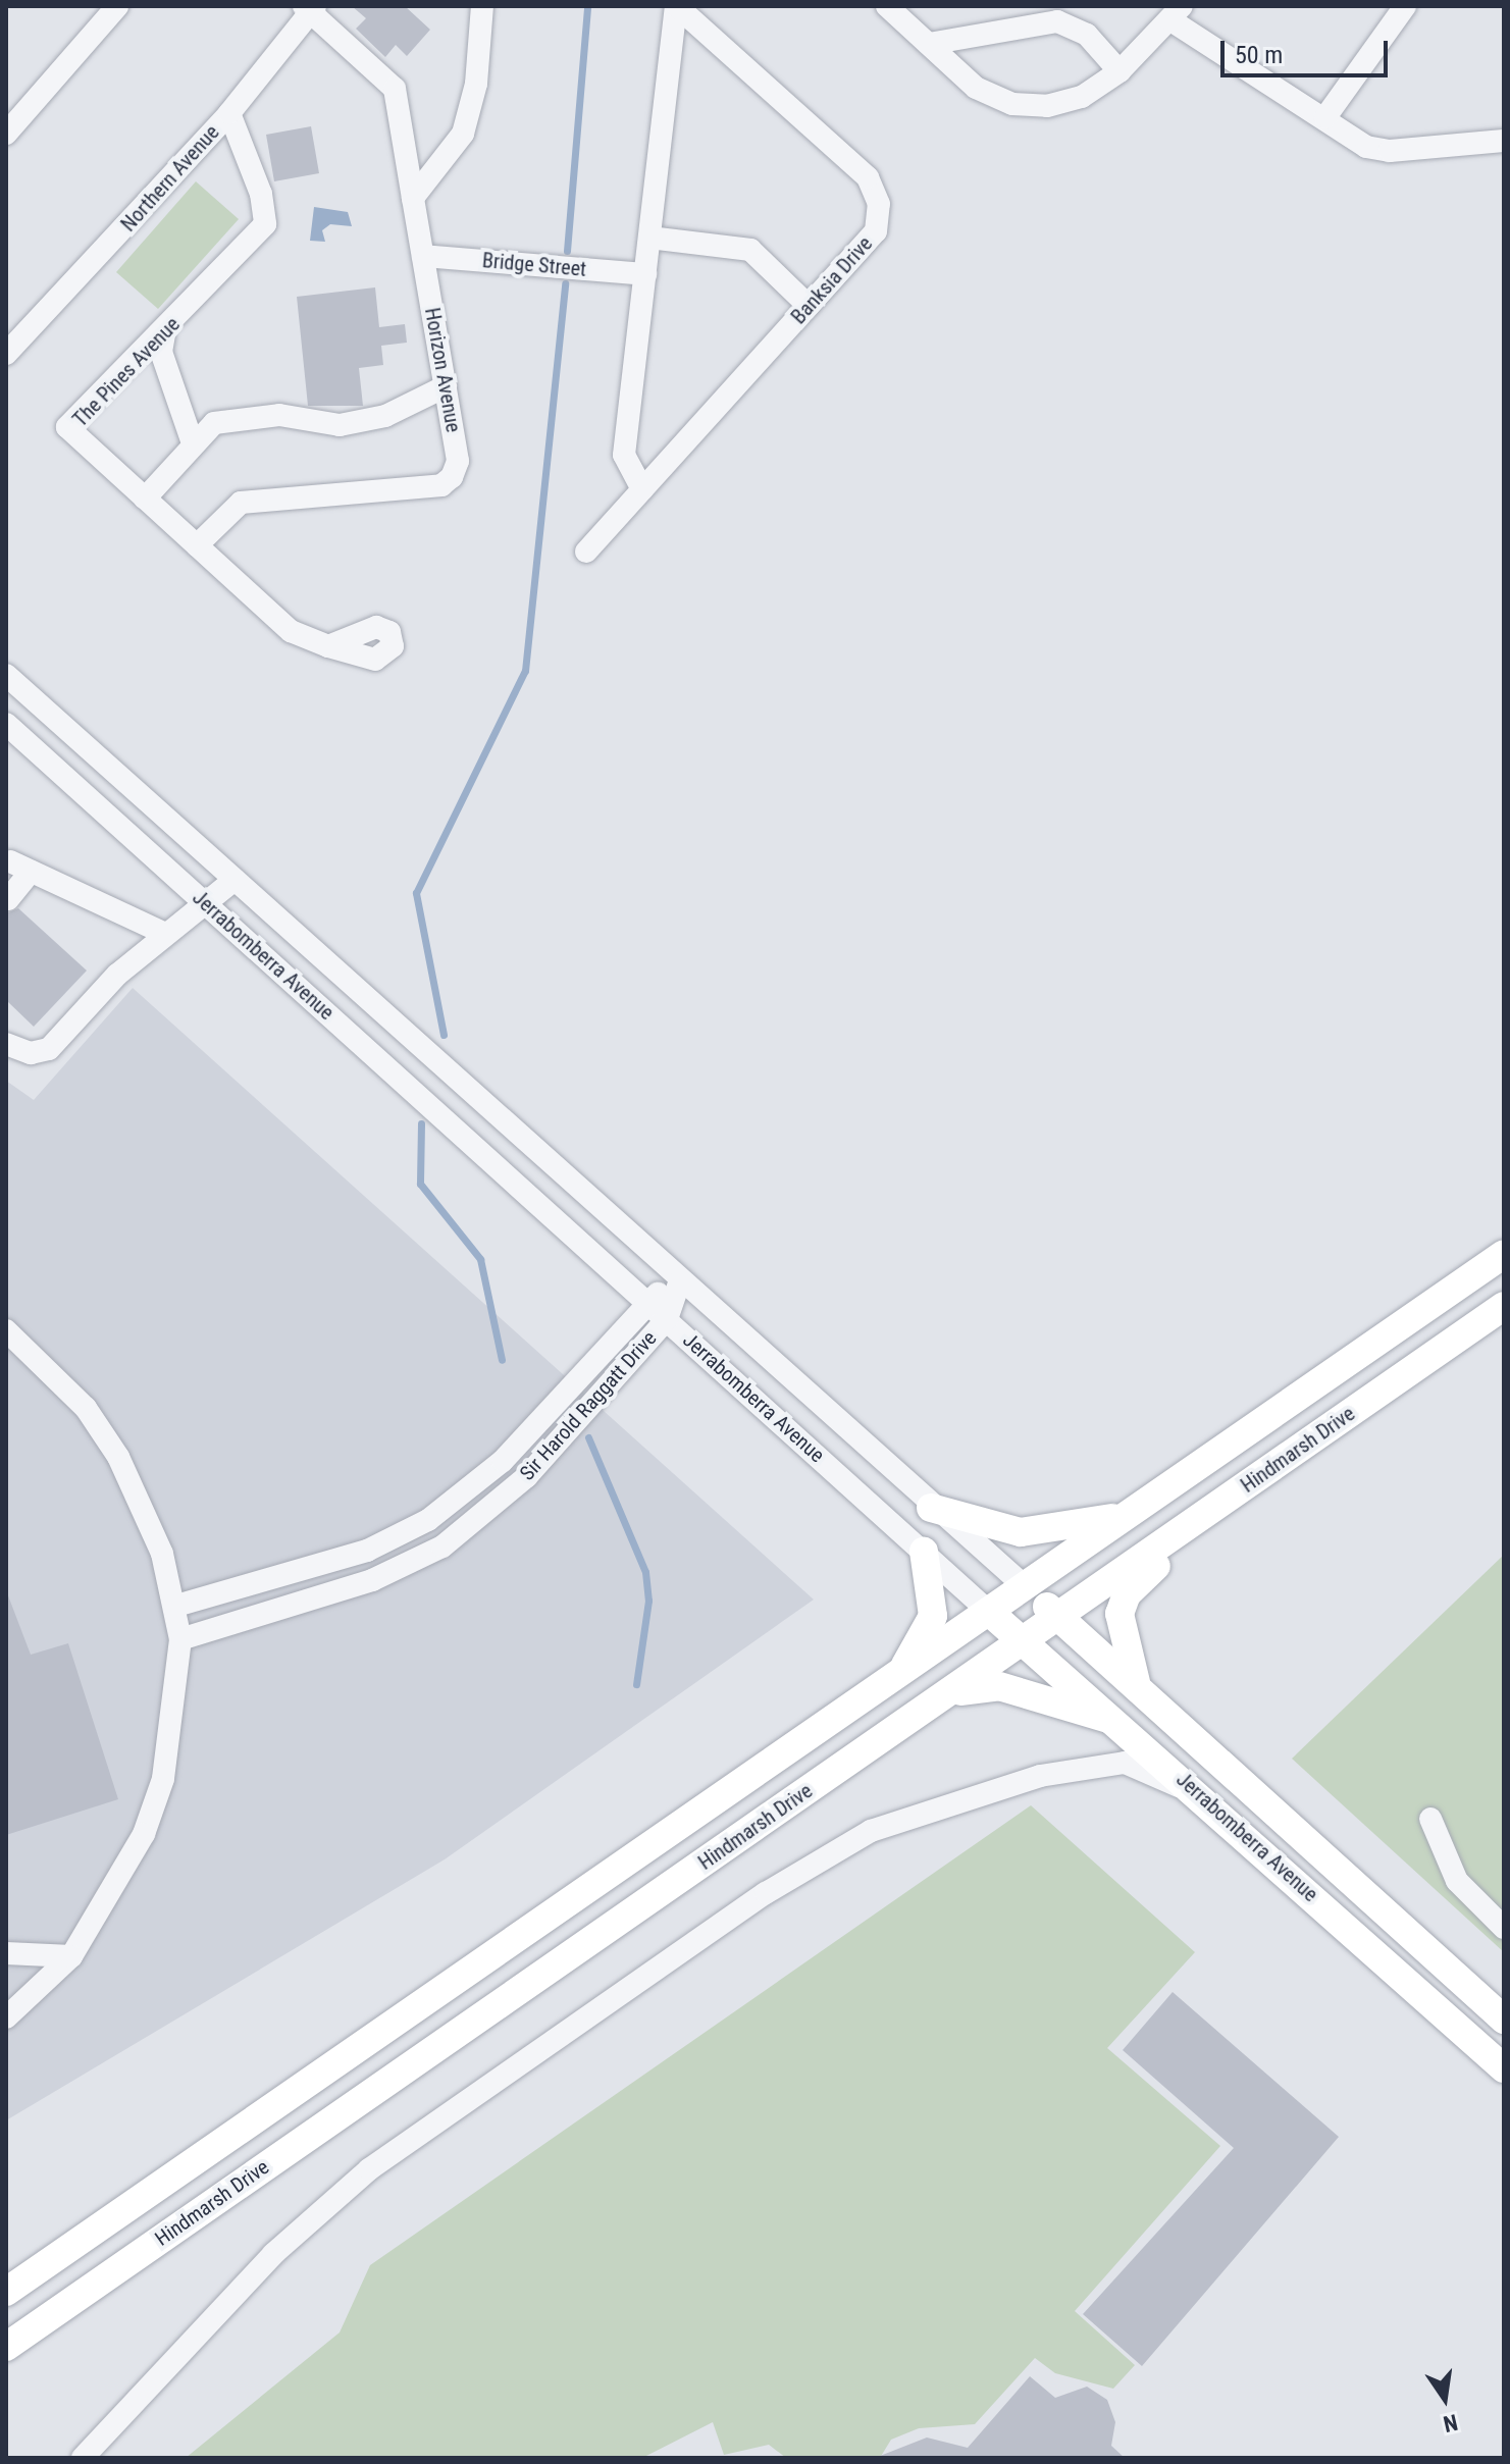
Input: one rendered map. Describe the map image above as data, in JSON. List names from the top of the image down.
{
  "streets": {
    "main road": ["Jerrabomberra Avenue", "Hindmarsh Drive"],
    "street": [
      "Northern Avenue",
      "Bridge Street",
      "Banksia Drive",
      "Horizon Avenue",
      "The Pines Avenue",
      "Sir Harold Raggatt Drive"
    ]
  },
  "crossings": [
    ["Northern Avenue", "Horizon Avenue"],
    ["Northern Avenue", "The Pines Avenue"],
    ["Bridge Street", "Banksia Drive"],
    ["Bridge Street", "Horizon Avenue"],
    ["Horizon Avenue", "The Pines Avenue"],
    ["Jerrabomberra Avenue", "Sir Harold Raggatt Drive"],
    ["Jerrabomberra Avenue", "Hindmarsh Drive"]
  ],
  "scale_bar": "50 m",
  "north": "bottom"
}
